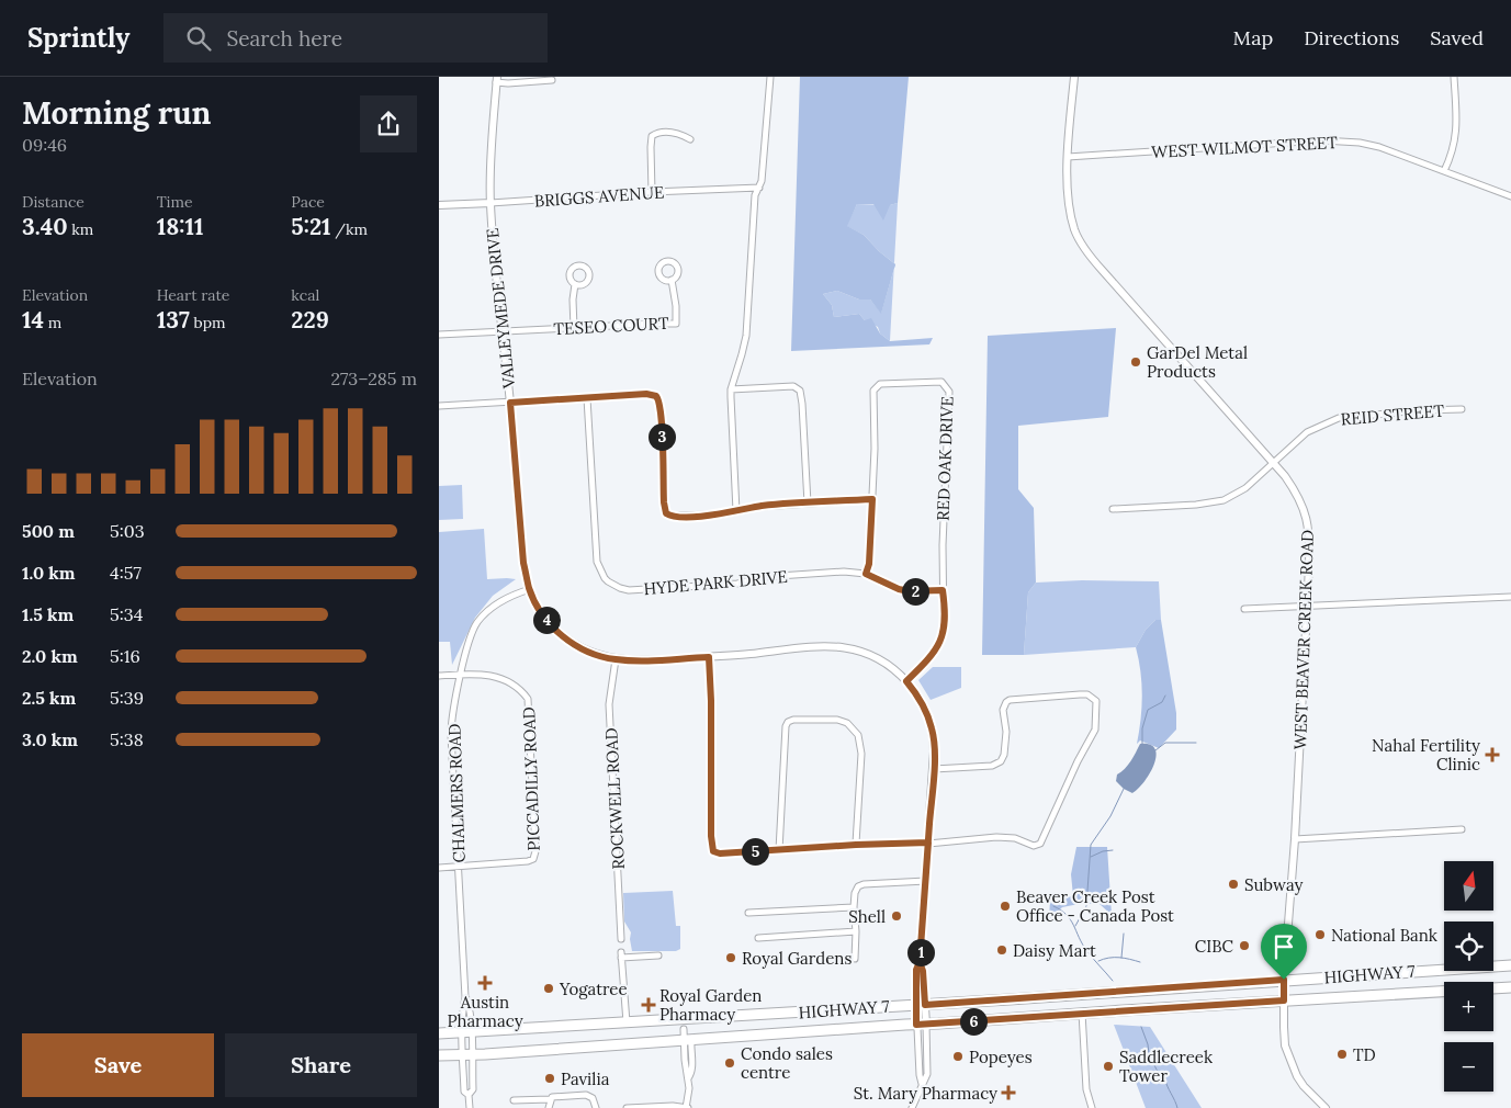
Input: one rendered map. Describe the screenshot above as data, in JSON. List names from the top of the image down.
{
  "streets": {
    "main road": ["HIGHWAY 7"],
    "street": [
      "WEST WILMOT STREET",
      "BRIGGS AVENUE",
      "VALLEYMEDE DRIVE",
      "TESEO COURT",
      "REID STREET",
      "RED OAK DRIVE",
      "HYDE PARK DRIVE",
      "WEST BEAVER CREEK ROAD",
      "PICCADILLY ROAD",
      "CHALMERS ROAD",
      "ROCKWELL ROAD"
    ]
  },
  "crossings": [
    ["WEST WILMOT STREET", "WEST BEAVER CREEK ROAD"],
    ["BRIGGS AVENUE", "VALLEYMEDE DRIVE"],
    ["VALLEYMEDE DRIVE", "TESEO COURT"],
    ["VALLEYMEDE DRIVE", "RED OAK DRIVE"],
    ["VALLEYMEDE DRIVE", "CHALMERS ROAD"],
    ["VALLEYMEDE DRIVE", "ROCKWELL ROAD"],
    ["VALLEYMEDE DRIVE", "HIGHWAY 7"],
    ["REID STREET", "WEST BEAVER CREEK ROAD"],
    ["RED OAK DRIVE", "HYDE PARK DRIVE"],
    ["WEST BEAVER CREEK ROAD", "HIGHWAY 7"],
    ["PICCADILLY ROAD", "CHALMERS ROAD"],
    ["CHALMERS ROAD", "HIGHWAY 7"]
  ],
  "places": {
    "other": [
      "GarDel Metal Products",
      "Subway",
      "Beaver Creek Post Office - Canada Post",
      "Shell",
      "National Bank",
      "CIBC",
      "Daisy Mart",
      "Royal Gardens",
      "Yogatree",
      "TD",
      "Popeyes",
      "Condo sales centre",
      "Saddlecreek Tower",
      "Pavilia"
    ],
    "health": [
      "Nahal Fertility Clinic",
      "Austin Pharmacy",
      "Royal Garden Pharmacy",
      "St. Mary Pharmacy"
    ]
  },
  "north": "top",
  "page": {
    "header": "Sprintly",
    "search": "Search here",
    "nav": ["Map", "Directions", "Saved"],
    "heading": ["Morning run", "09:46"],
    "stats": [
      ["Distance", "3.40 km"],
      ["Time", "18:11"],
      ["Pace", "5:21 /km"],
      ["Elevation", "14 m"],
      ["Heart rate", "137 bpm"],
      ["kcal", "229"]
    ],
    "chart": ["Elevation", "273–285 m"],
    "pins": [
      "3",
      "2",
      "4",
      "5",
      "1",
      "6"
    ],
    "list": [
      {
        "name": "500 m",
        "note": "5:03"
      },
      {
        "name": "1.0 km",
        "note": "4:57"
      },
      {
        "name": "1.5 km",
        "note": "5:34"
      },
      {
        "name": "2.0 km",
        "note": "5:16"
      },
      {
        "name": "2.5 km",
        "note": "5:39"
      },
      {
        "name": "3.0 km",
        "note": "5:38"
      }
    ],
    "map_buttons": ["+", "−"],
    "buttons": ["Save", "Share"]
  }
}
